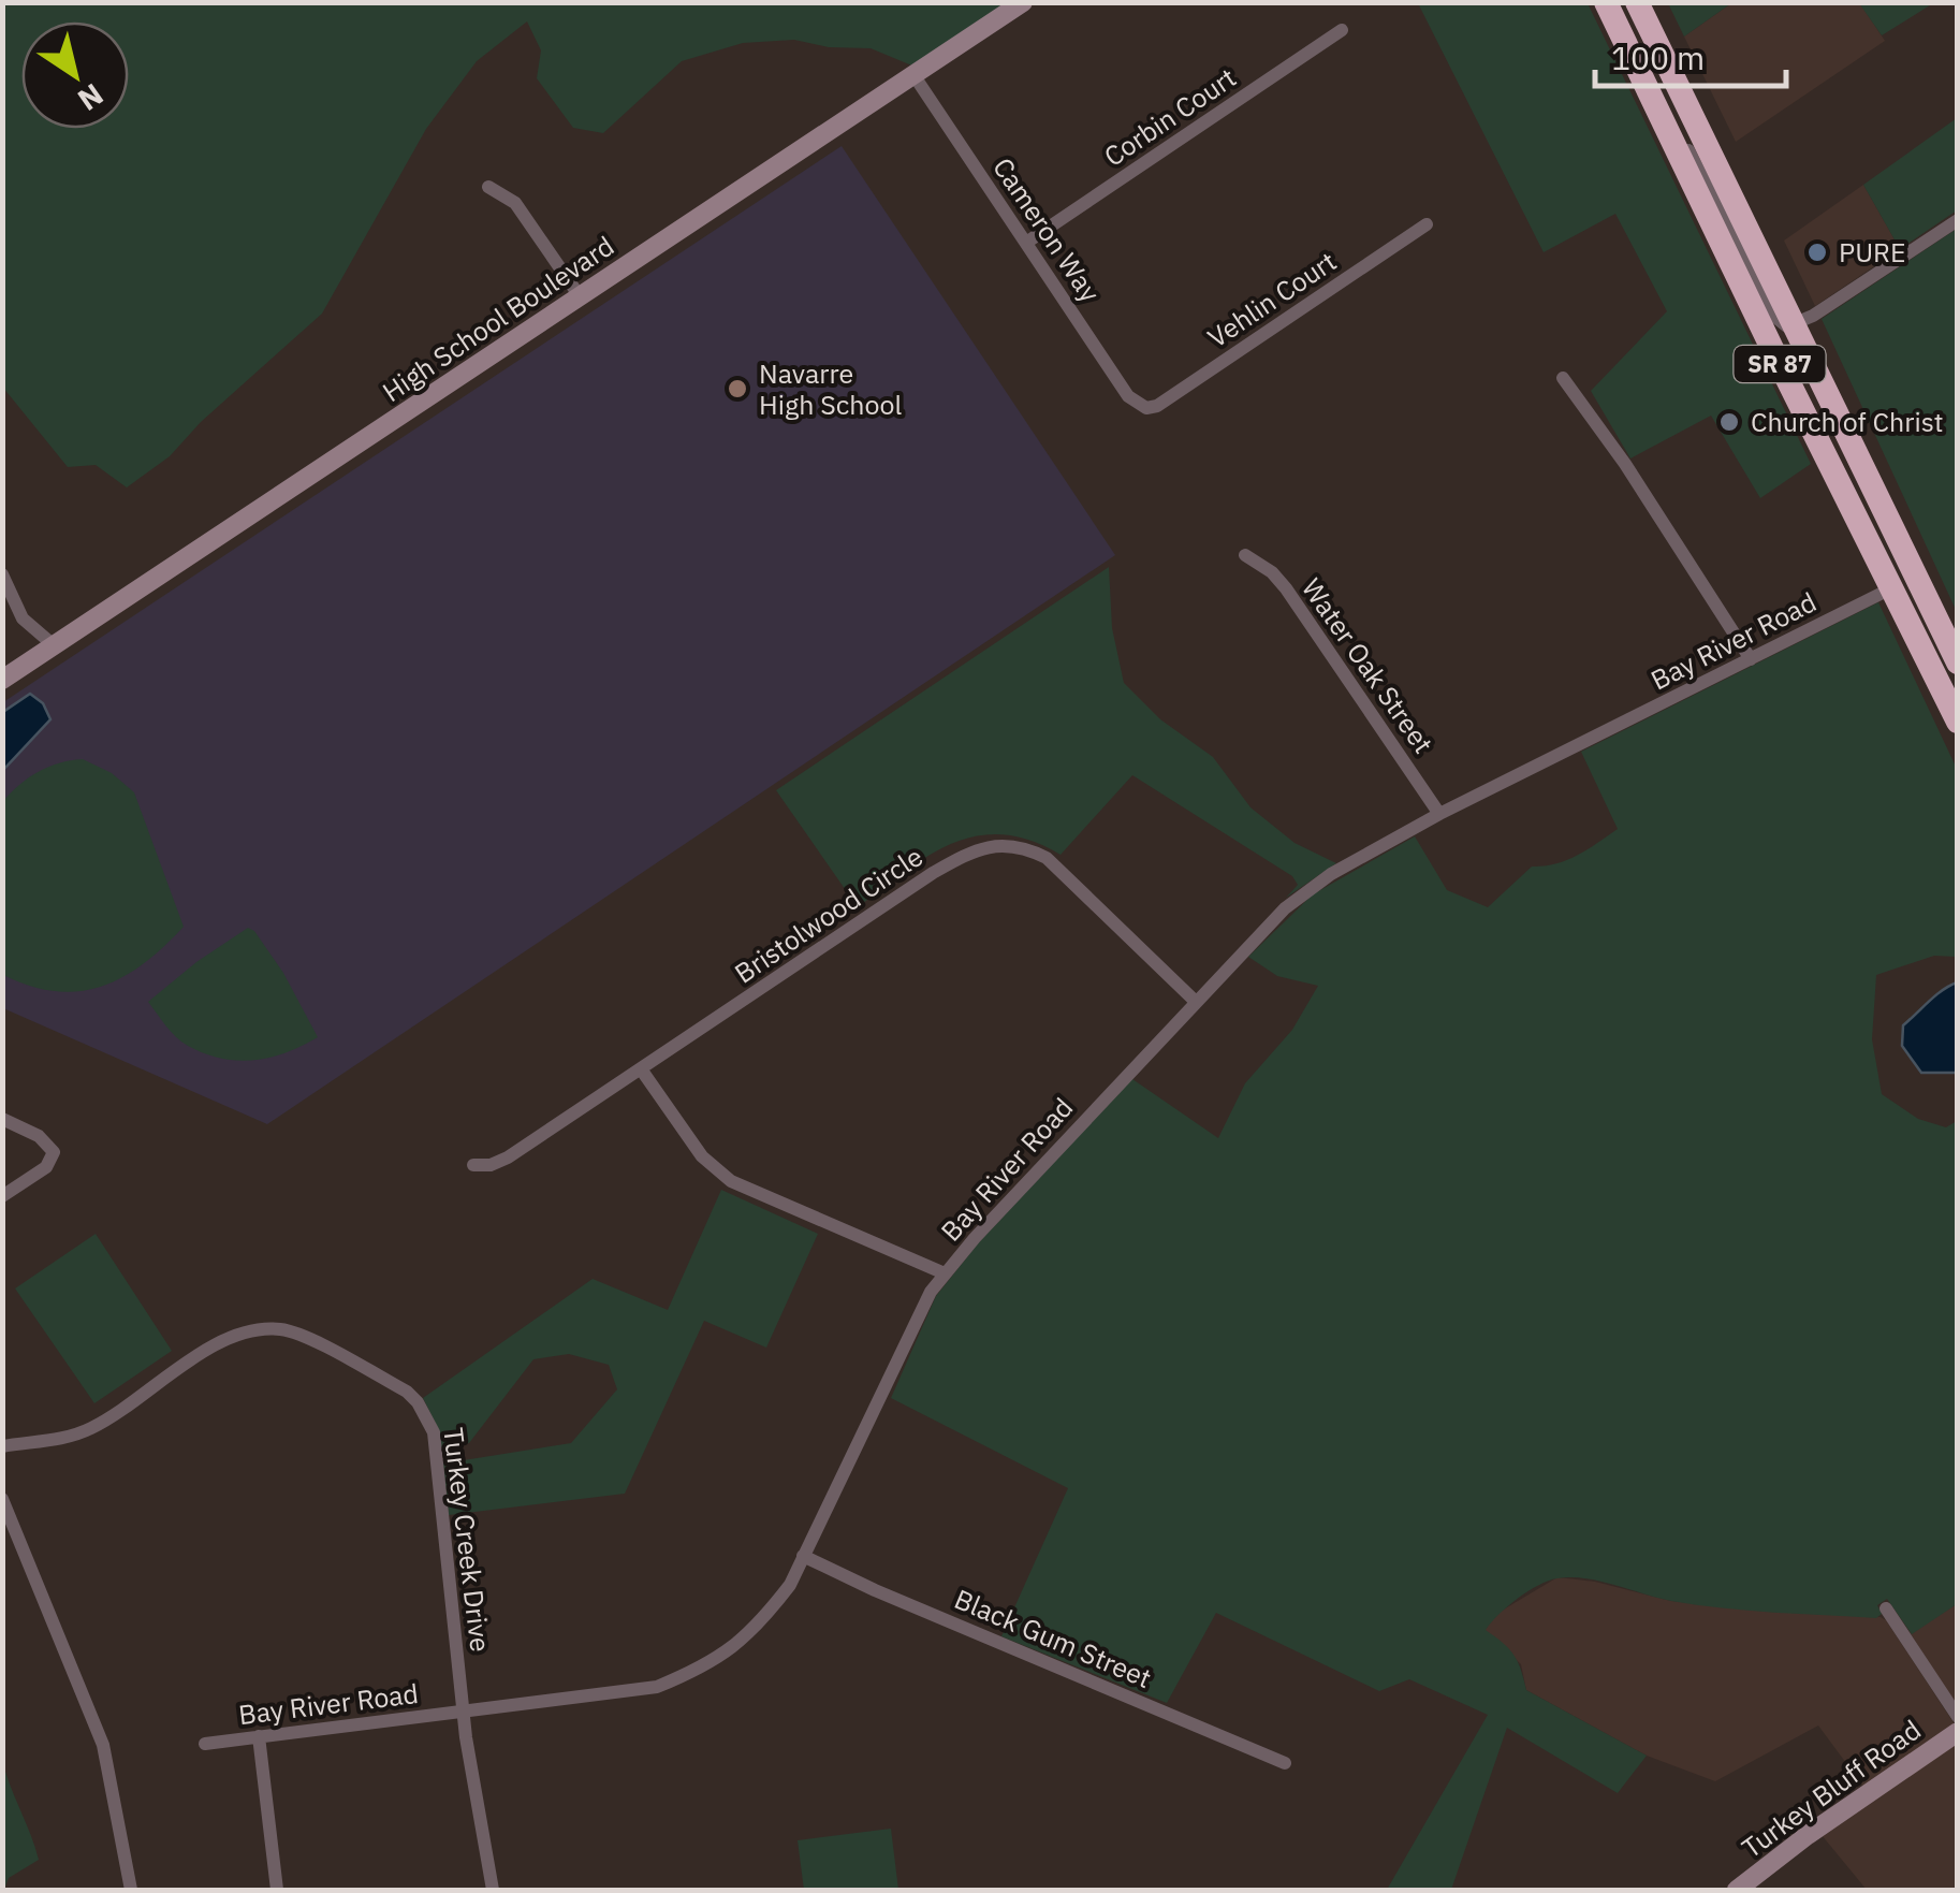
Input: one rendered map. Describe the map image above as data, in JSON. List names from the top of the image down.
{
  "streets": {
    "highway": ["SR 87"],
    "street": [
      "Corbin Court",
      "Cameron Way",
      "Vehlin Court",
      "High School Boulevard",
      "Bay River Road",
      "Water Oak Street",
      "Bristolwood Circle",
      "Turkey Creek Drive",
      "Black Gum Street",
      "Turkey Bluff Road"
    ]
  },
  "crossings": [
    ["Corbin Court", "Cameron Way"],
    ["Cameron Way", "Vehlin Court"],
    ["Cameron Way", "High School Boulevard"],
    ["SR 87", "Bay River Road"],
    ["Bay River Road", "Water Oak Street"],
    ["Bay River Road", "Bristolwood Circle"],
    ["Bay River Road", "Turkey Creek Drive"],
    ["Bay River Road", "Black Gum Street"]
  ],
  "places": ["PURE", "Navarre High School", "Church of Christ"],
  "scale_bar": "100 m",
  "north": "bottom right"
}
